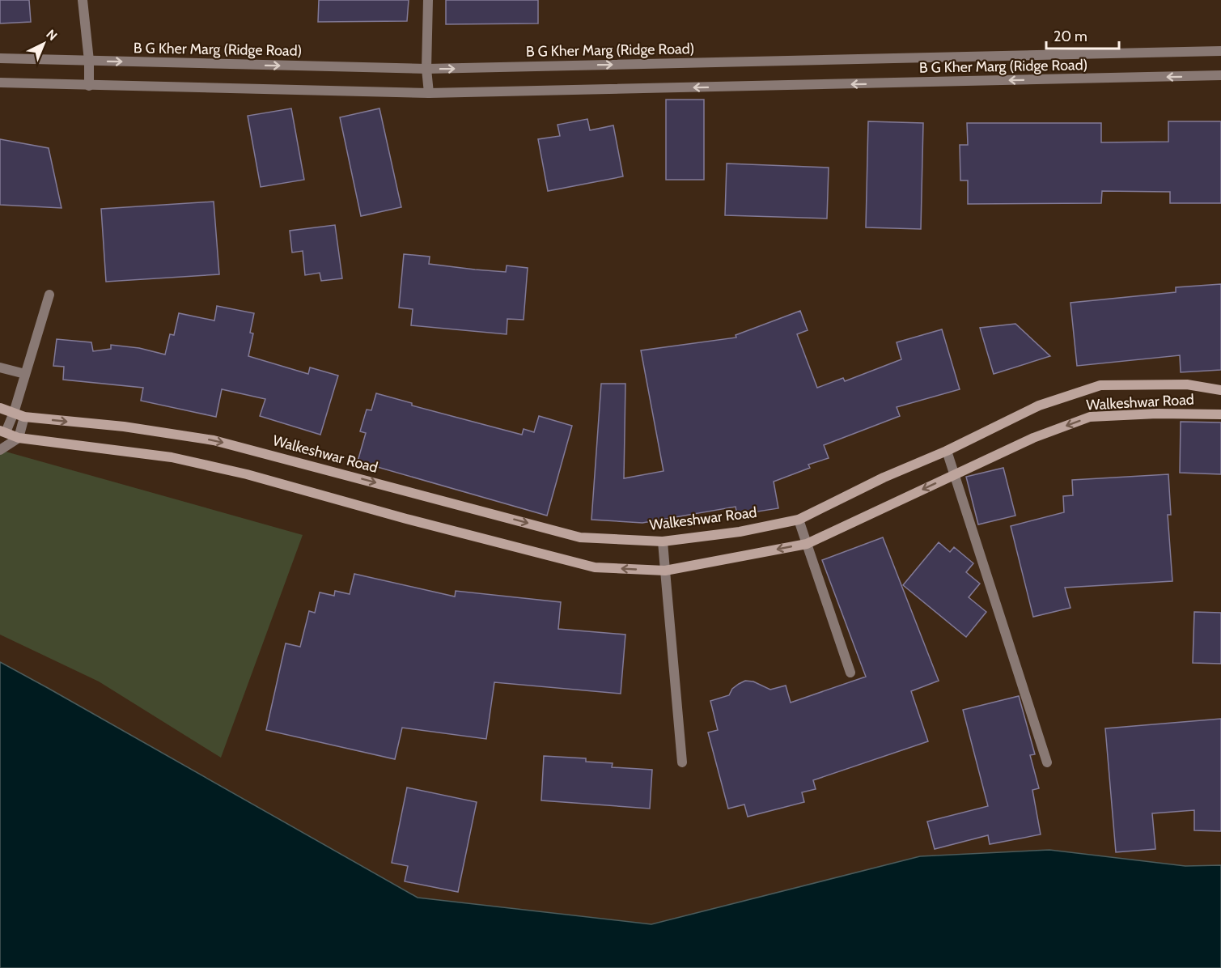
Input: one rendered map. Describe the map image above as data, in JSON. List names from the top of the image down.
{
  "streets": {
    "main road": ["Walkeshwar Road"],
    "street": ["B G Kher Marg (Ridge Road)"]
  },
  "scale_bar": "20 m",
  "north": "top right"
}
